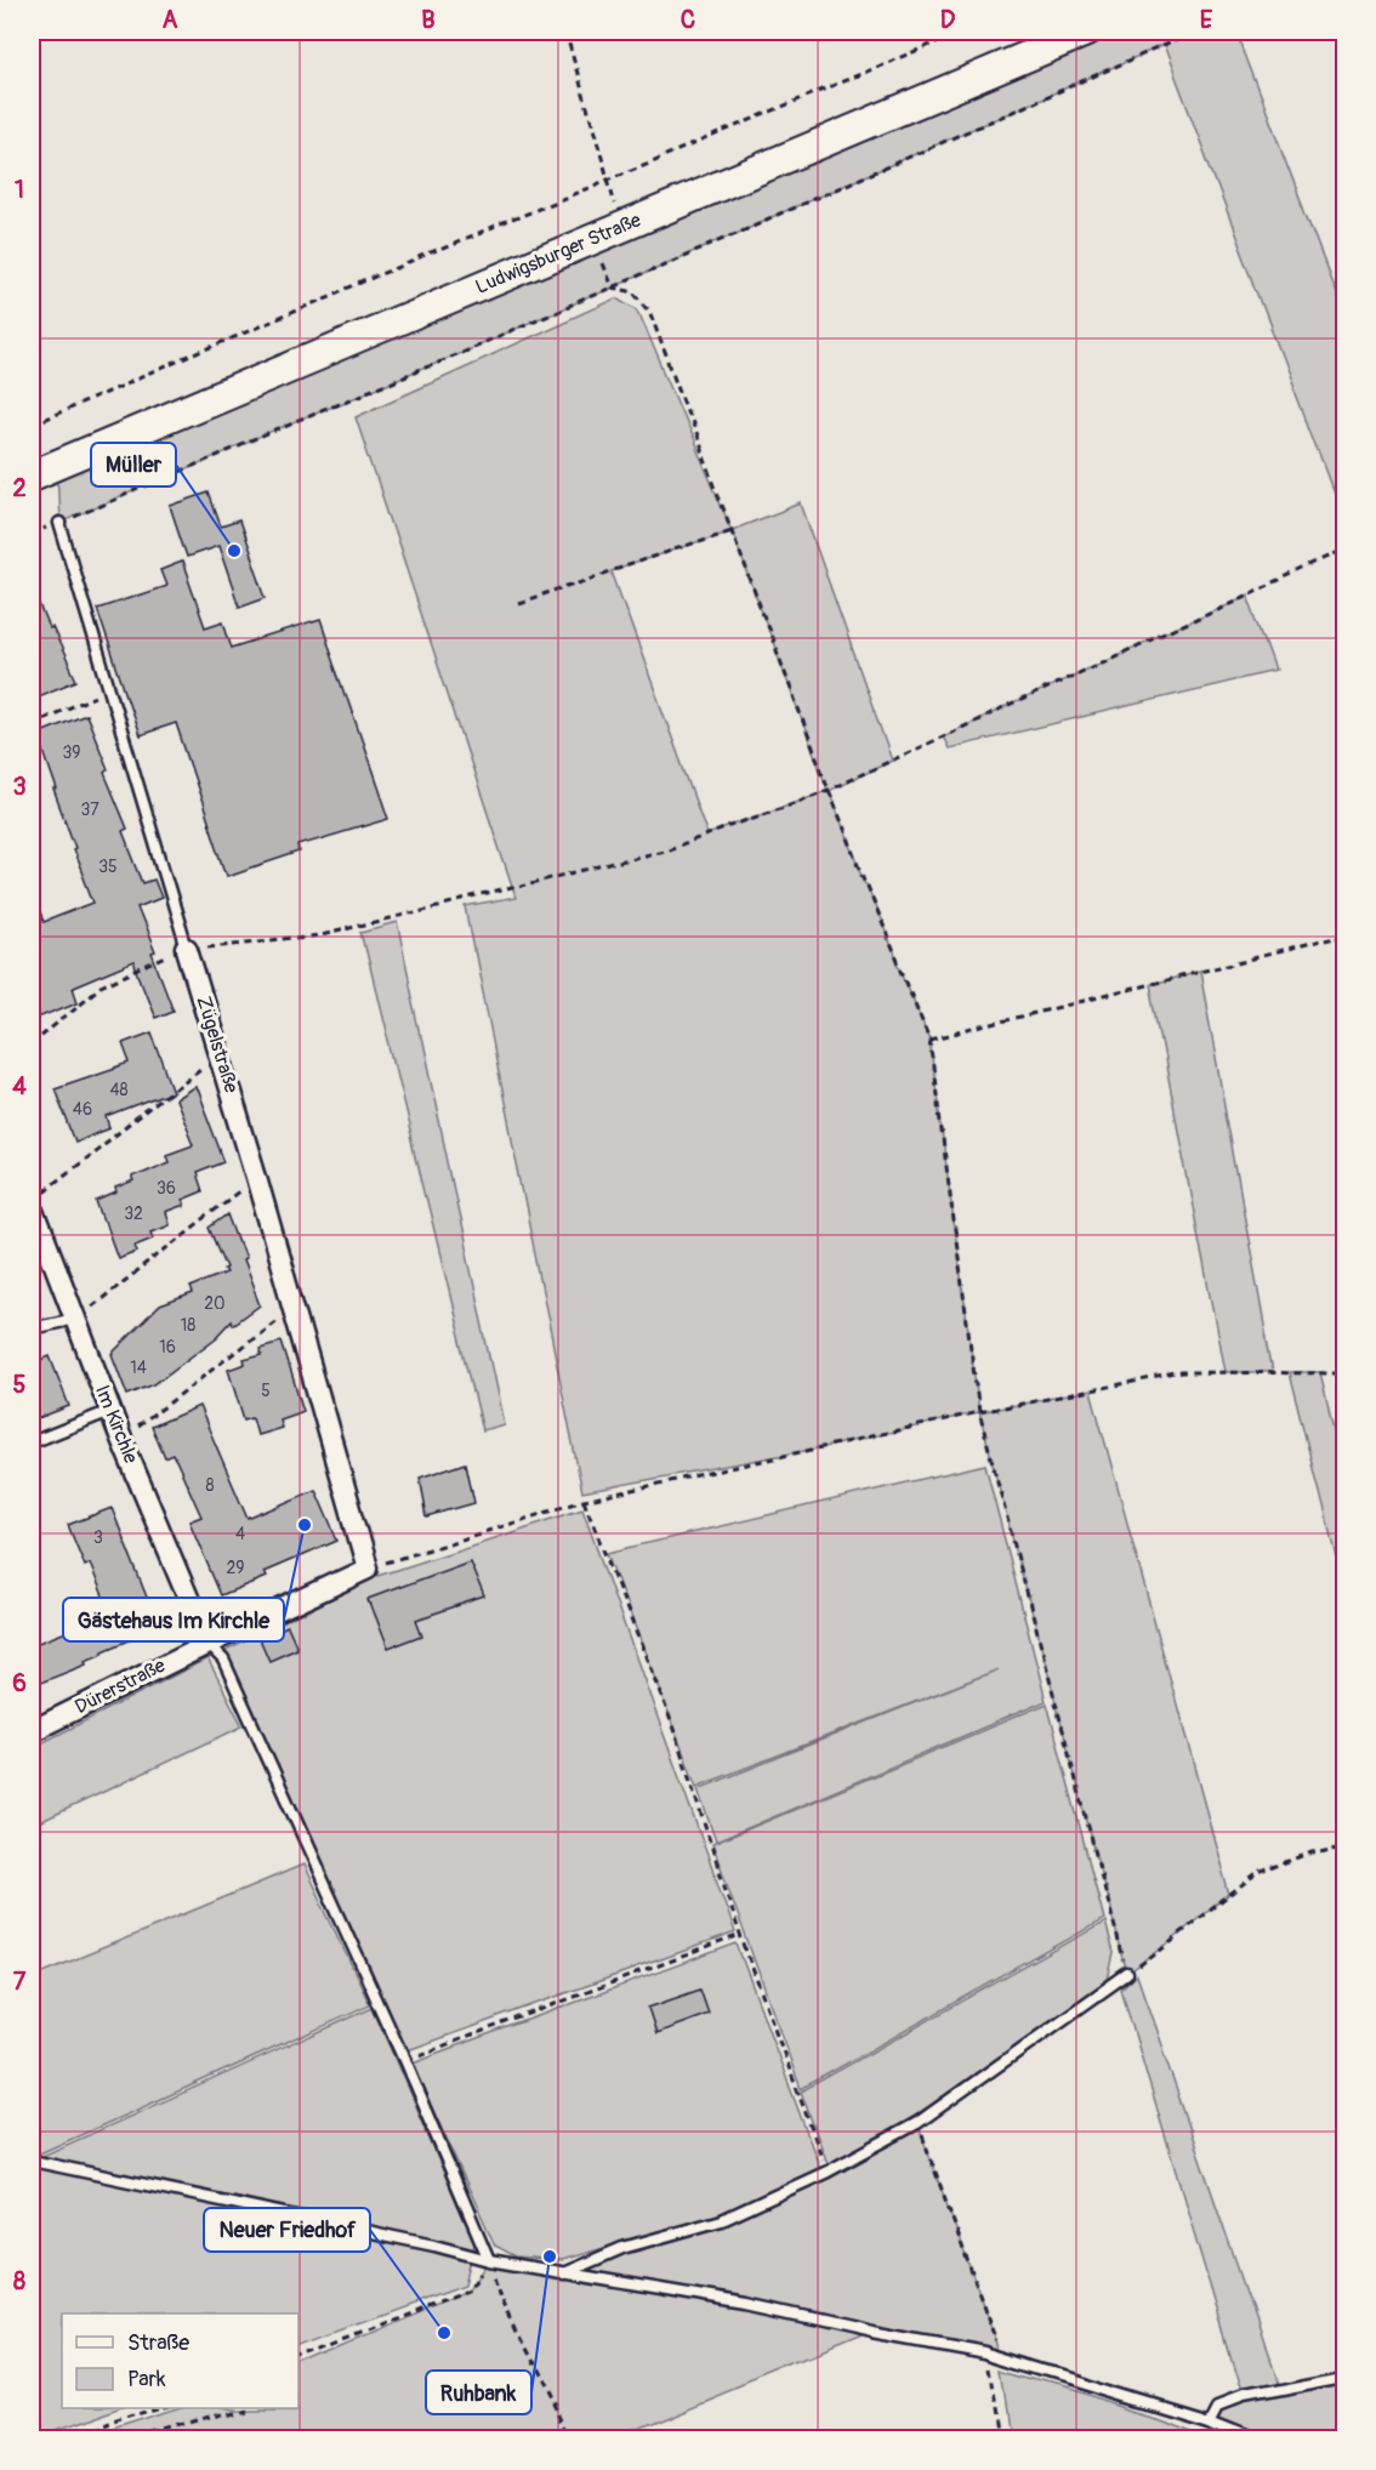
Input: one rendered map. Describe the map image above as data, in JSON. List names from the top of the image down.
{
  "streets": {
    "main road": ["Ludwigsburger Straße"],
    "street": ["Zügelstraße", "Im Kirchle", "Dürerstraße"]
  },
  "crossings": [
    ["Zügelstraße", "Dürerstraße"],
    ["Im Kirchle", "Dürerstraße"]
  ],
  "places": [
    "Müller",
    "Gästehaus Im Kirchle",
    "Ruhbank",
    "Neuer Friedhof"
  ],
  "house_numbers": [
    "39",
    "37",
    "35",
    "48",
    "46",
    "36",
    "32",
    "20",
    "18",
    "16",
    "14",
    "5",
    "8",
    "4",
    "3",
    "29"
  ],
  "legend": ["Straße", "Park"],
  "grid": {
    "columns": [
      "A",
      "B",
      "C",
      "D",
      "E"
    ],
    "rows": [
      "1",
      "2",
      "3",
      "4",
      "5",
      "6",
      "7",
      "8"
    ]
  }
}
